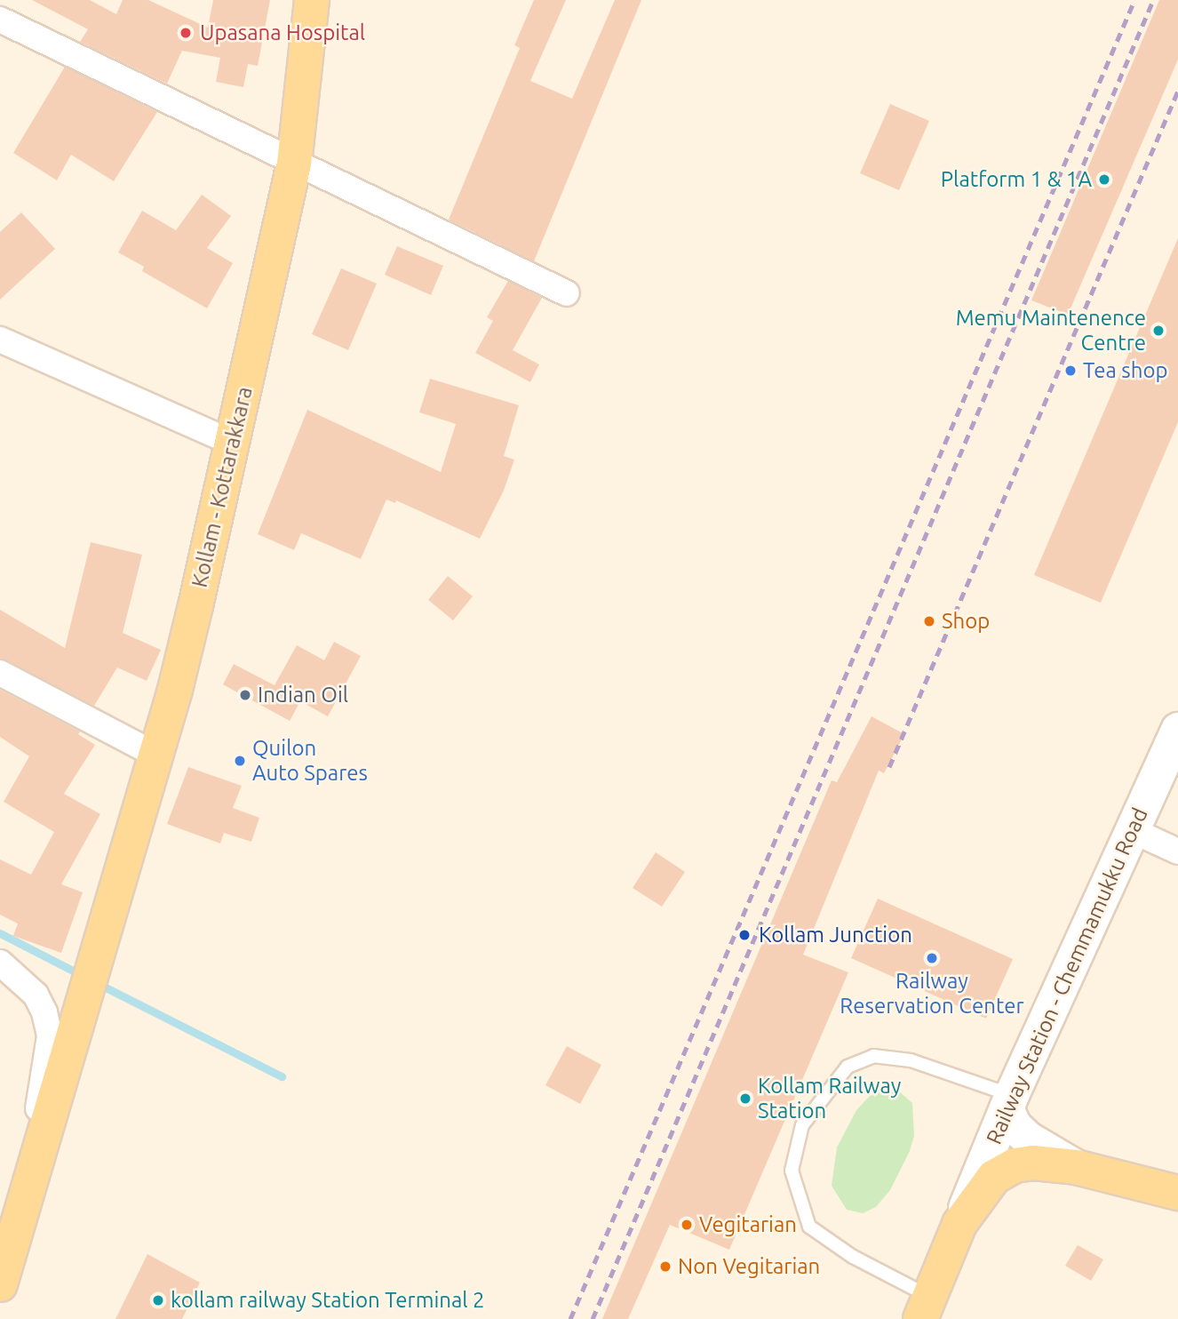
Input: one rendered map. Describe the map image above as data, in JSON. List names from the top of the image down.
{
  "streets": {
    "main road": ["Kollam - Kottarakkara", "Railway Station - Chemmamukku Road"]
  },
  "places": [
    "Upasana Hospital",
    "Platform 1 & 1A",
    "Memu Maintenence Centre",
    "Tea shop",
    "Shop",
    "Indian Oil",
    "Quilon Auto Spares",
    "Kollam Junction",
    "Railway Reservation Center",
    "Kollam Railway Station",
    "Vegitarian",
    "Non Vegitarian",
    "kollam railway Station Terminal 2"
  ]
}
